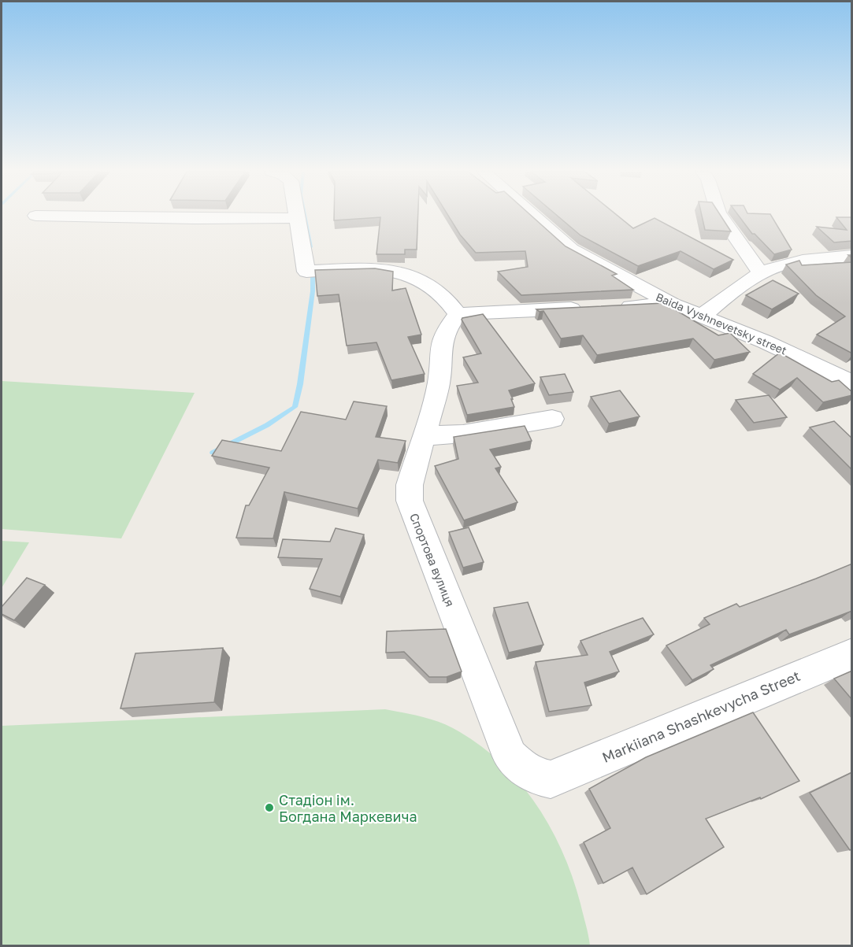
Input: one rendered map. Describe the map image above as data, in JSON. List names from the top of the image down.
{
  "streets": {
    "street": ["Baida Vyshnevetsky street", "Спортова вулиця", "Markiiana Shashkevycha Street"]
  },
  "crossings": [
    ["Спортова вулиця", "Markiiana Shashkevycha Street"]
  ],
  "places": ["Стадіон ім. Богдана Маркевича"]
}
